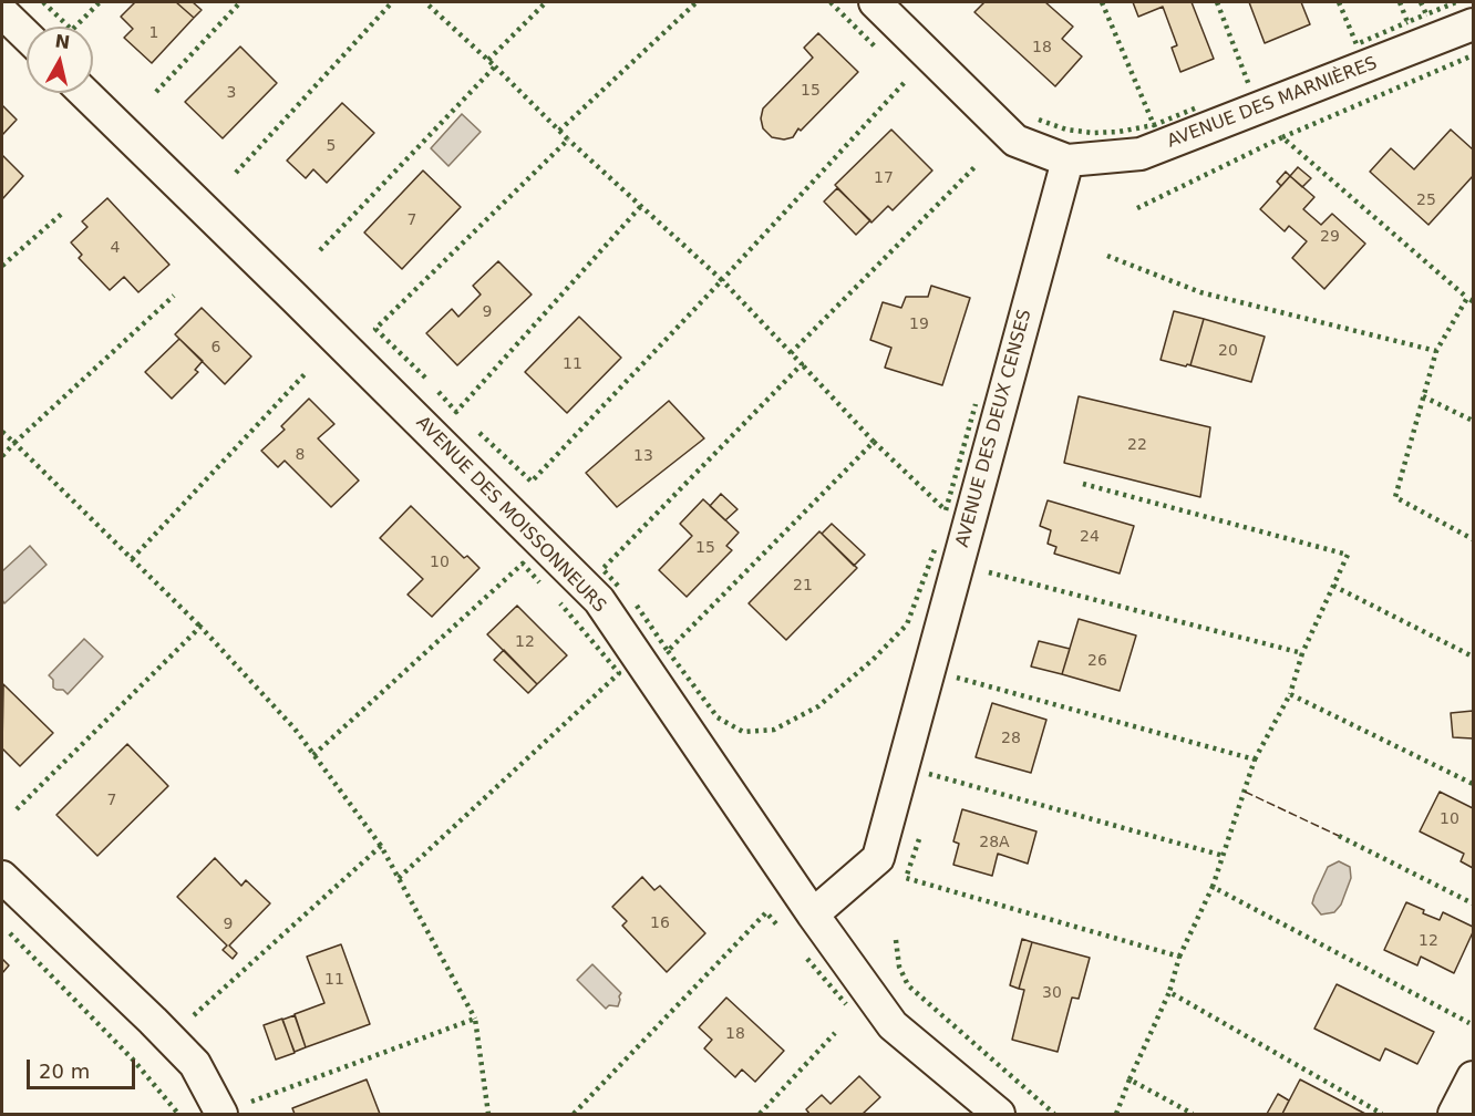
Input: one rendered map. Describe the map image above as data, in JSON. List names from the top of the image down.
{
  "streets": {
    "street": ["AVENUE DES MARNIÈRES", "AVENUE DES DEUX CENSES", "AVENUE DES MOISSONNEURS"]
  },
  "crossings": [
    ["AVENUE DES MARNIÈRES", "AVENUE DES DEUX CENSES"],
    ["AVENUE DES DEUX CENSES", "AVENUE DES MOISSONNEURS"]
  ],
  "house_numbers": [
    "1",
    "18",
    "15",
    "3",
    "5",
    "17",
    "25",
    "7",
    "29",
    "4",
    "9",
    "19",
    "6",
    "20",
    "11",
    "22",
    "8",
    "13",
    "24",
    "15",
    "10",
    "21",
    "12",
    "26",
    "28",
    "7",
    "10",
    "28A",
    "16",
    "9",
    "12",
    "11",
    "30",
    "18"
  ],
  "scale_bar": "20 m",
  "north": "top"
}
